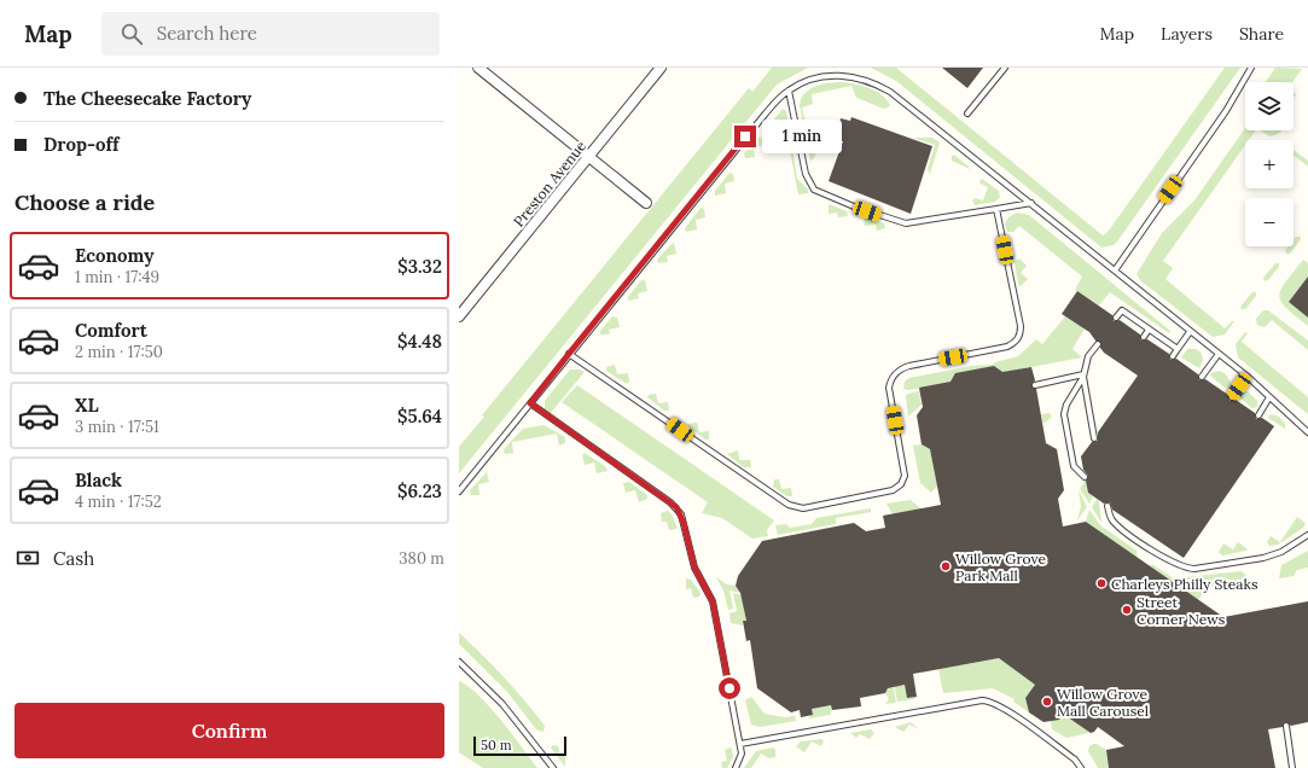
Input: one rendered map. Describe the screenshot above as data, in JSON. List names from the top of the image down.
{
  "streets": {
    "street": ["Preston Avenue"]
  },
  "places": [
    "Willow Grove Park Mall",
    "Charleys Philly Steaks",
    "Street Corner News",
    "Willow Grove Mall Carousel"
  ],
  "scale_bar": "50 m",
  "page": {
    "header": "Map",
    "search": "Search here",
    "nav": ["Map", "Layers", "Share"],
    "banner": ["The Cheesecake Factory", "Drop-off"],
    "map_buttons": ["+", "−"],
    "bubble": "1 min",
    "heading": "Choose a ride",
    "list": [
      {
        "name": "Economy",
        "note": "1 min · 17:49",
        "value": "$3.32"
      },
      {
        "name": "Comfort",
        "note": "2 min · 17:50",
        "value": "$4.48"
      },
      {
        "name": "XL",
        "note": "3 min · 17:51",
        "value": "$5.64"
      },
      {
        "name": "Black",
        "note": "4 min · 17:52",
        "value": "$6.23"
      }
    ],
    "pay": ["Cash", "380 m"],
    "buttons": "Confirm",
    "scale": "50 m"
  }
}
